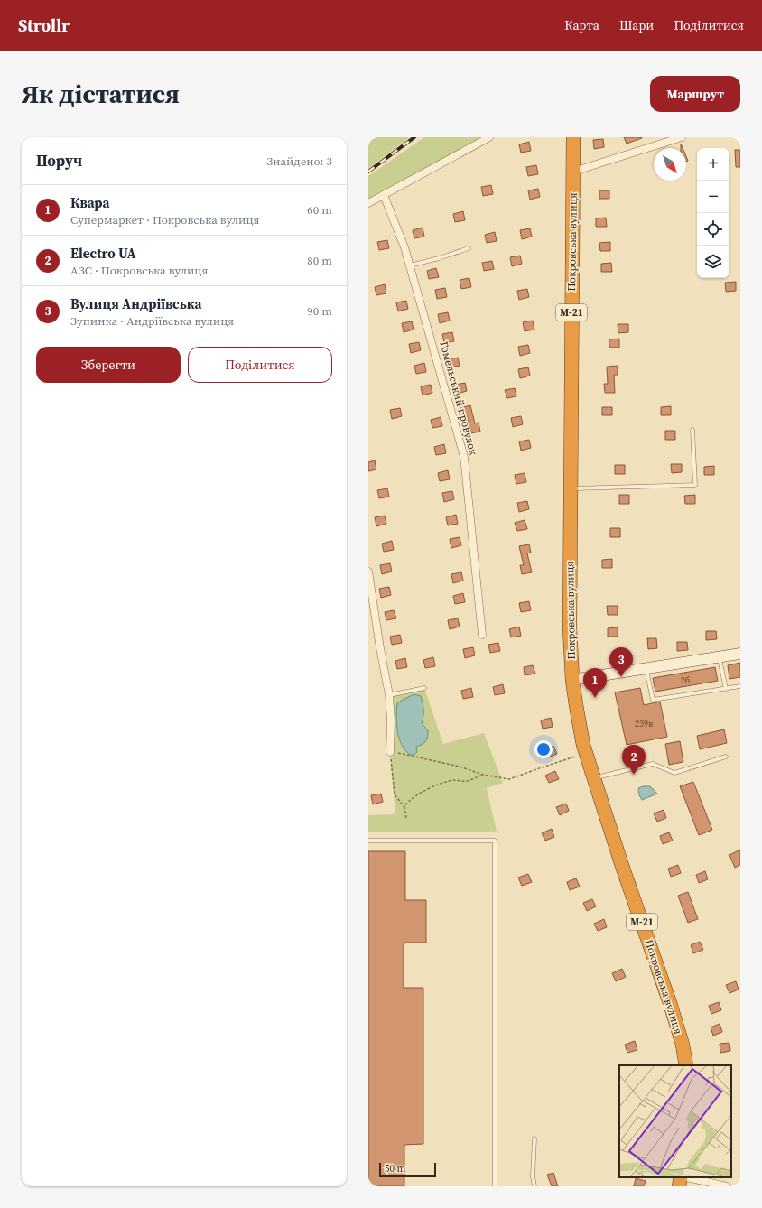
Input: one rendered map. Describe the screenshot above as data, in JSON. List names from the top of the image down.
{
  "streets": {
    "highway": ["Покровська вулиця", "М-21"],
    "street": ["Гомельський провулок"]
  },
  "house_numbers": ["2б", "239в"],
  "scale_bar": "50 m",
  "north": "bottom right",
  "page": {
    "header": "Strollr",
    "nav": ["Карта", "Шари", "Поділитися"],
    "buttons": [
      "Маршрут",
      ["Зберегти", "Поділитися"]
    ],
    "title": "Як дістатися",
    "heading": ["Поруч", "Знайдено: 3"],
    "map_buttons": ["+", "−"],
    "list": [
      {
        "mark": "1",
        "name": "Квара",
        "note": "Супермаркет · Покровська вулиця",
        "value": "60 m"
      },
      {
        "mark": "2",
        "name": "Electro UA",
        "note": "АЗС · Покровська вулиця",
        "value": "80 m"
      },
      {
        "mark": "3",
        "name": "Вулиця Андріївська",
        "note": "Зупинка · Андріївська вулиця",
        "value": "90 m"
      }
    ],
    "pins": ["3", "1", "2"],
    "scale": "50 m"
  }
}
